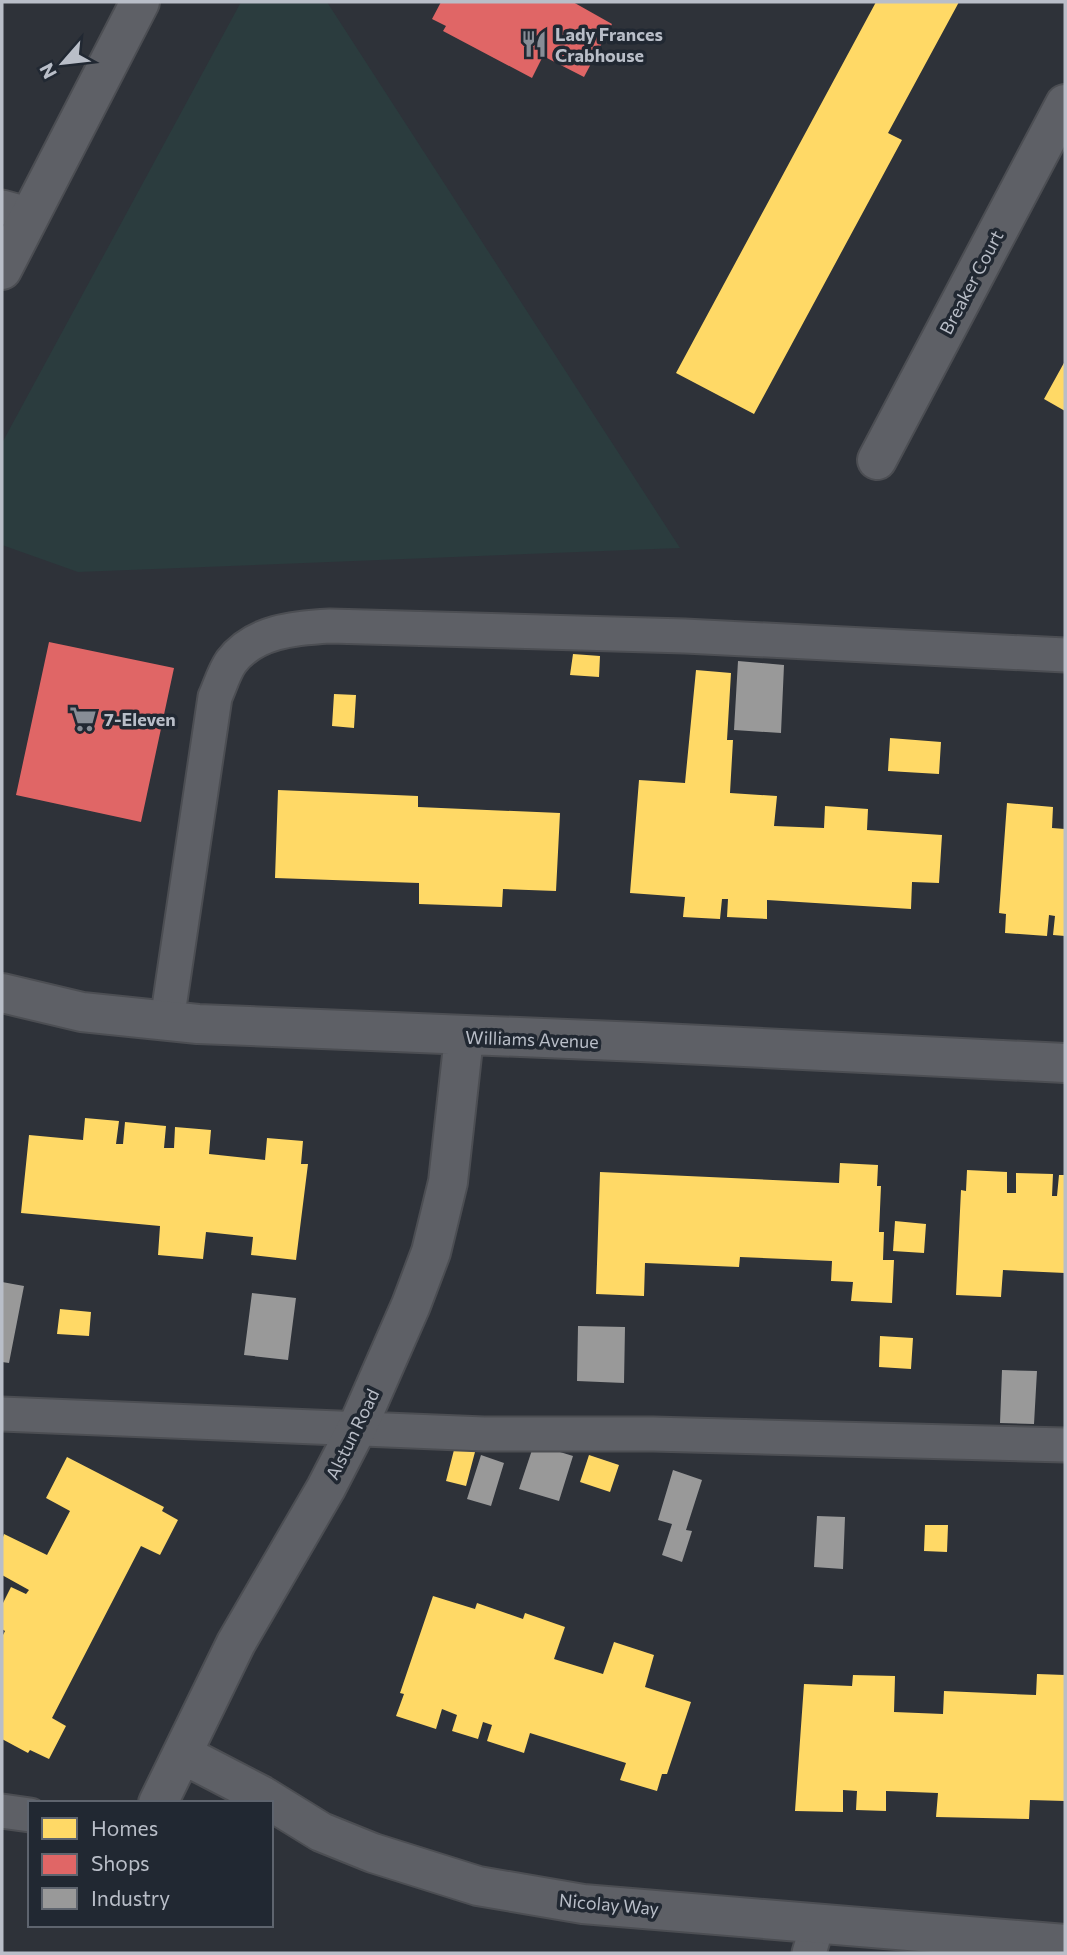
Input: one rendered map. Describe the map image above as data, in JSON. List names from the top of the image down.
{
  "streets": {
    "street": [
      "Breaker Court",
      "Williams Avenue",
      "Alstun Road",
      "Nicolay Way"
    ]
  },
  "crossings": [
    ["Williams Avenue", "Alstun Road"],
    ["Alstun Road", "Nicolay Way"]
  ],
  "places": {
    "restaurant": ["Lady Frances Crabhouse"],
    "supermarket": ["7-Eleven"]
  },
  "legend": ["Homes", "Shops", "Industry"],
  "north": "bottom left"
}
